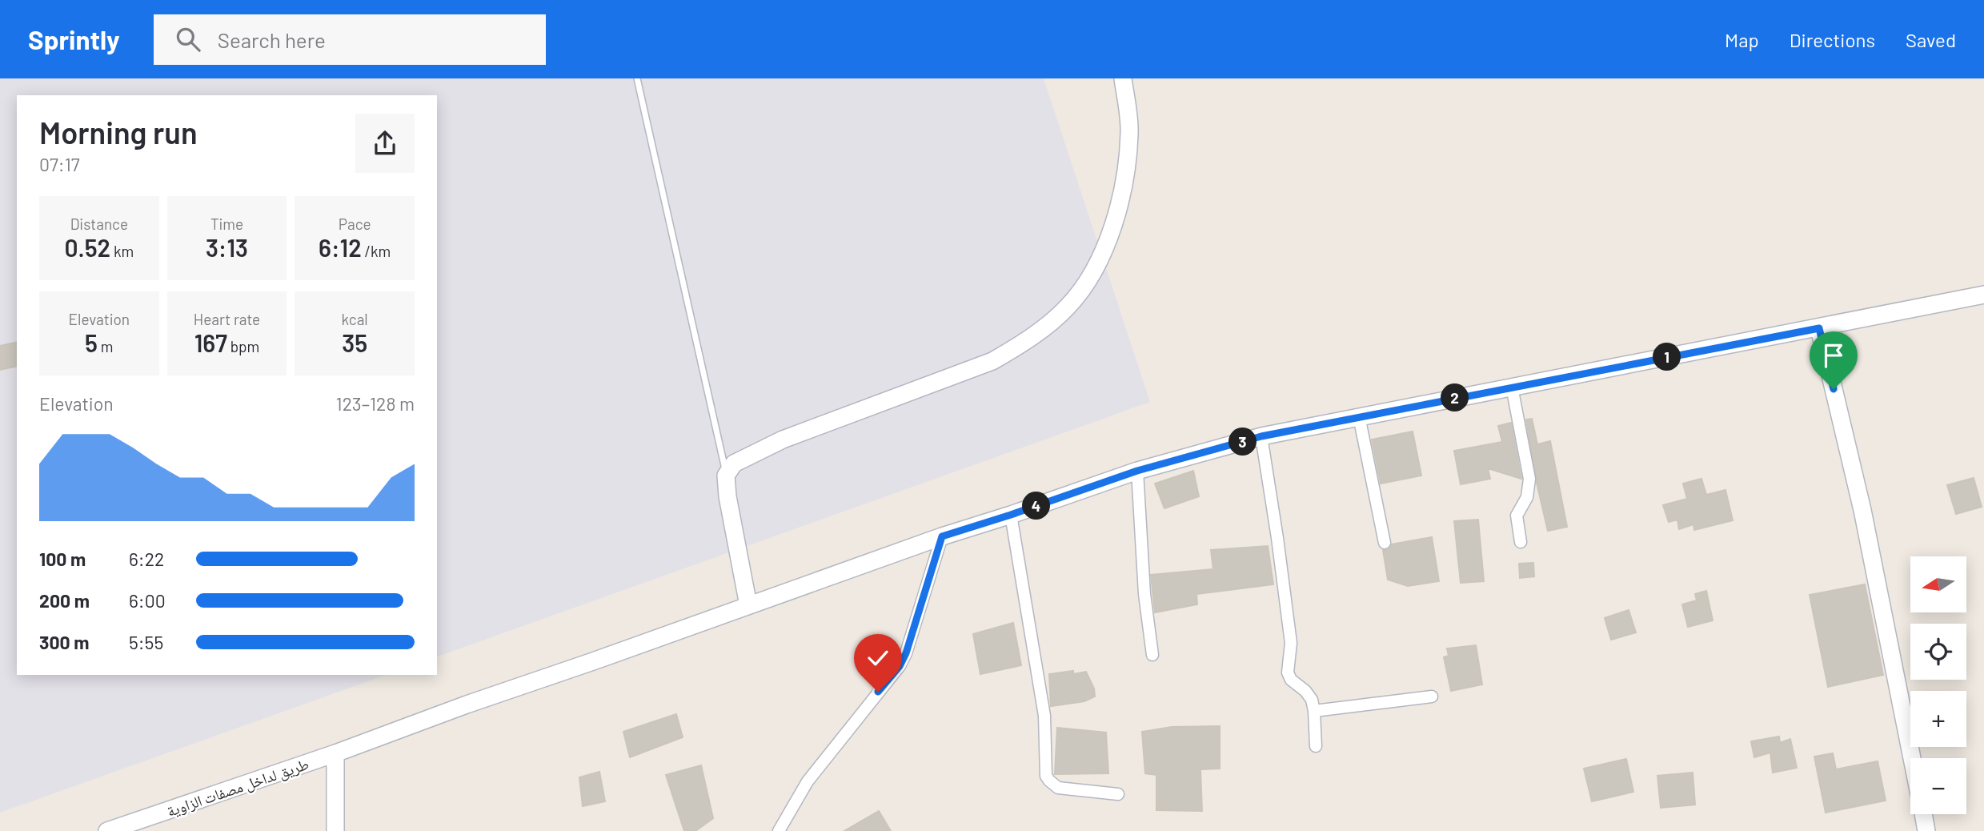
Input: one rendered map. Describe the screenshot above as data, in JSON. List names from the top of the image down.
{
  "streets": {
    "main road": ["طريق لداخل مصفات الزاوية"]
  },
  "north": "left",
  "page": {
    "header": "Sprintly",
    "search": "Search here",
    "nav": ["Map", "Directions", "Saved"],
    "heading": ["Morning run", "07:17"],
    "stats": [
      ["Distance", "0.52 km"],
      ["Time", "3:13"],
      ["Pace", "6:12 /km"],
      ["Elevation", "5 m"],
      ["Heart rate", "167 bpm"],
      ["kcal", "35"]
    ],
    "pins": [
      "1",
      "2",
      "3",
      "4"
    ],
    "chart": ["Elevation", "123–128 m"],
    "list": [
      {
        "name": "100 m",
        "note": "6:22"
      },
      {
        "name": "200 m",
        "note": "6:00"
      },
      {
        "name": "300 m",
        "note": "5:55"
      }
    ],
    "map_buttons": ["+", "−"]
  }
}
